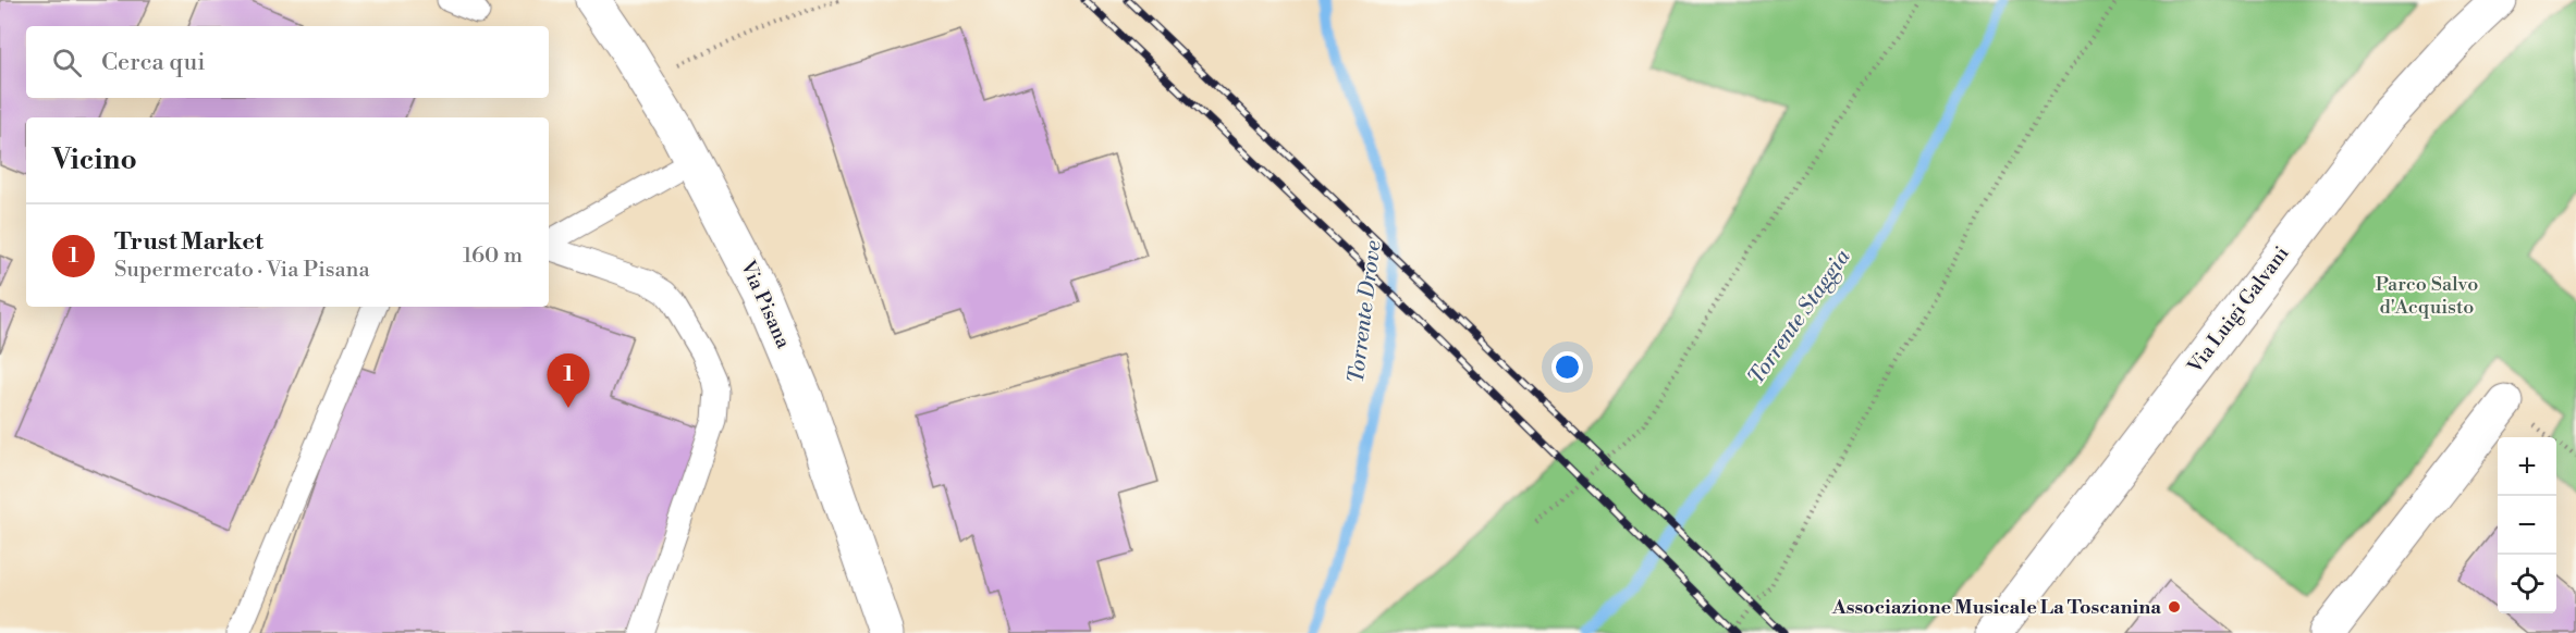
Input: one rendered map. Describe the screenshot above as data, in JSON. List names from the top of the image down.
{
  "streets": {
    "main road": ["Via Pisana", "Via Luigi Galvani"]
  },
  "water": ["Torrente Drove", "Torrente Staggia"],
  "parks": ["Parco Salvo d'Acquisto"],
  "places": ["Associazione Musicale La Toscanina"],
  "page": {
    "search": "Cerca qui",
    "heading": "Vicino",
    "list": [
      {
        "mark": "1",
        "name": "Trust Market",
        "note": "Supermercato · Via Pisana",
        "value": "160 m"
      }
    ],
    "pins": "1",
    "map_buttons": ["+", "−"]
  }
}
